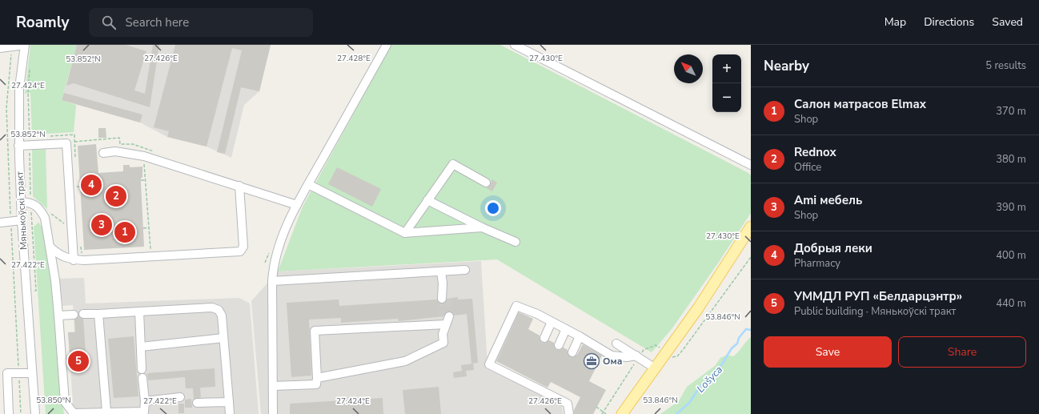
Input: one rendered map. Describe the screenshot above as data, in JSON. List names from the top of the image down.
{
  "streets": {
    "street": ["Мянькоўскі тракт"]
  },
  "water": ["Lošyca"],
  "places": {
    "office": ["Ома"]
  },
  "north": "top left",
  "page": {
    "header": "Roamly",
    "search": "Search here",
    "nav": ["Map", "Directions", "Saved"],
    "heading": ["Nearby", "5 results"],
    "map_buttons": ["+", "−"],
    "list": [
      {
        "mark": "1",
        "name": "Салон матрасов Elmax",
        "note": "Shop",
        "value": "370 m"
      },
      {
        "mark": "2",
        "name": "Rednox",
        "note": "Office",
        "value": "380 m"
      },
      {
        "mark": "3",
        "name": "Ami мебель",
        "note": "Shop",
        "value": "390 m"
      },
      {
        "mark": "4",
        "name": "Добрыя леки",
        "note": "Pharmacy",
        "value": "400 m"
      },
      {
        "mark": "5",
        "name": "УММДЛ РУП «Белдарцэнтр»",
        "note": "Public building · Мянькоўскі тракт",
        "value": "440 m"
      }
    ],
    "pins": [
      "4",
      "2",
      "3",
      "1",
      "5"
    ],
    "buttons": ["Save", "Share"]
  },
  "coordinates": [
    "27.426°E",
    "27.428°E",
    "27.430°E",
    "53.852°N",
    "27.424°E",
    "27.422°E",
    "53.846°N",
    "53.850°N"
  ]
}
